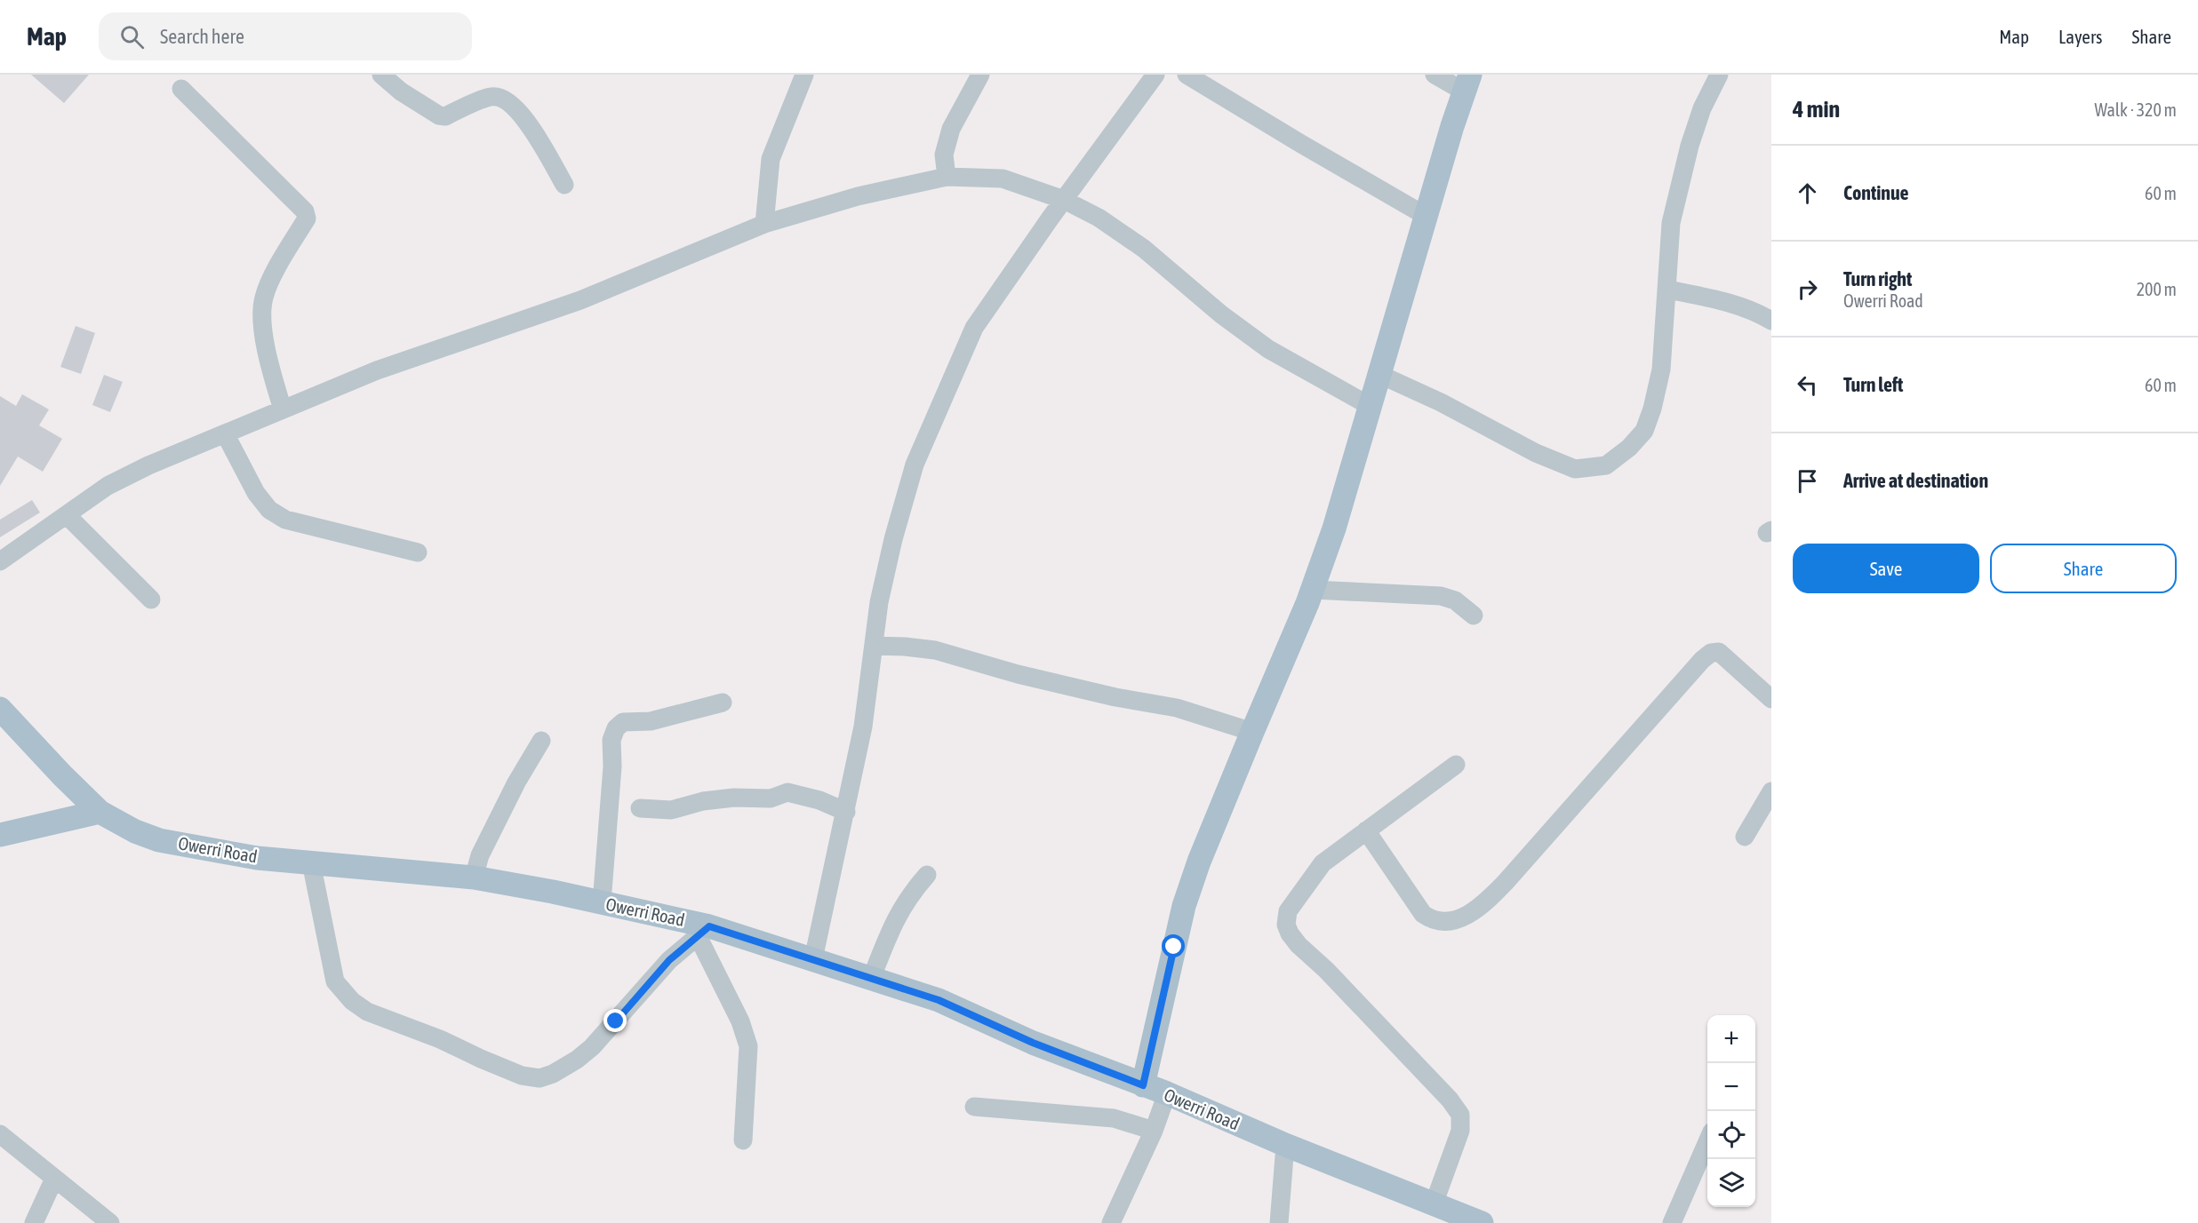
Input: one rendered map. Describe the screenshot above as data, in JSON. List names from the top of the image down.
{
  "streets": {
    "main road": ["Owerri Road"]
  },
  "page": {
    "header": "Map",
    "search": "Search here",
    "nav": ["Map", "Layers", "Share"],
    "heading": ["4 min", "Walk · 320 m"],
    "list": [
      ["Continue", "60 m"],
      ["Turn right", "Owerri Road", "200 m"],
      ["Turn left", "60 m"],
      "Arrive at destination"
    ],
    "buttons": ["Save", "Share"],
    "map_buttons": ["+", "−"]
  }
}
